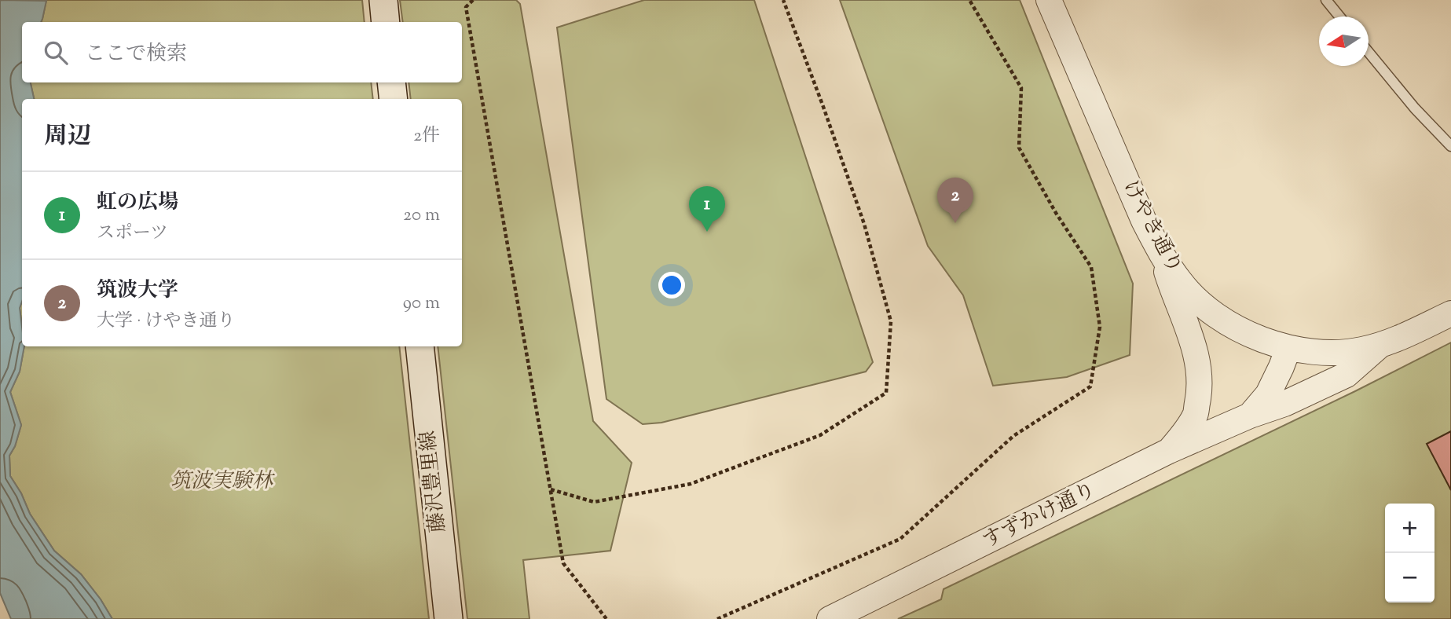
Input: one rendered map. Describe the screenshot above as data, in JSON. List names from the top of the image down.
{
  "streets": {
    "main road": ["藤沢豊里線"],
    "street": ["けやき通り", "すずかけ通り"]
  },
  "crossings": [
    ["けやき通り", "すずかけ通り"]
  ],
  "parks": ["筑波実験林"],
  "north": "left",
  "page": {
    "search": "ここで検索",
    "heading": ["周辺", "2件"],
    "list": [
      {
        "mark": "1",
        "name": "虹の広場",
        "note": "スポーツ",
        "value": "20 m"
      },
      {
        "mark": "2",
        "name": "筑波大学",
        "note": "大学 · けやき通り",
        "value": "90 m"
      }
    ],
    "pins": ["2", "1"],
    "map_buttons": ["+", "−"]
  }
}
